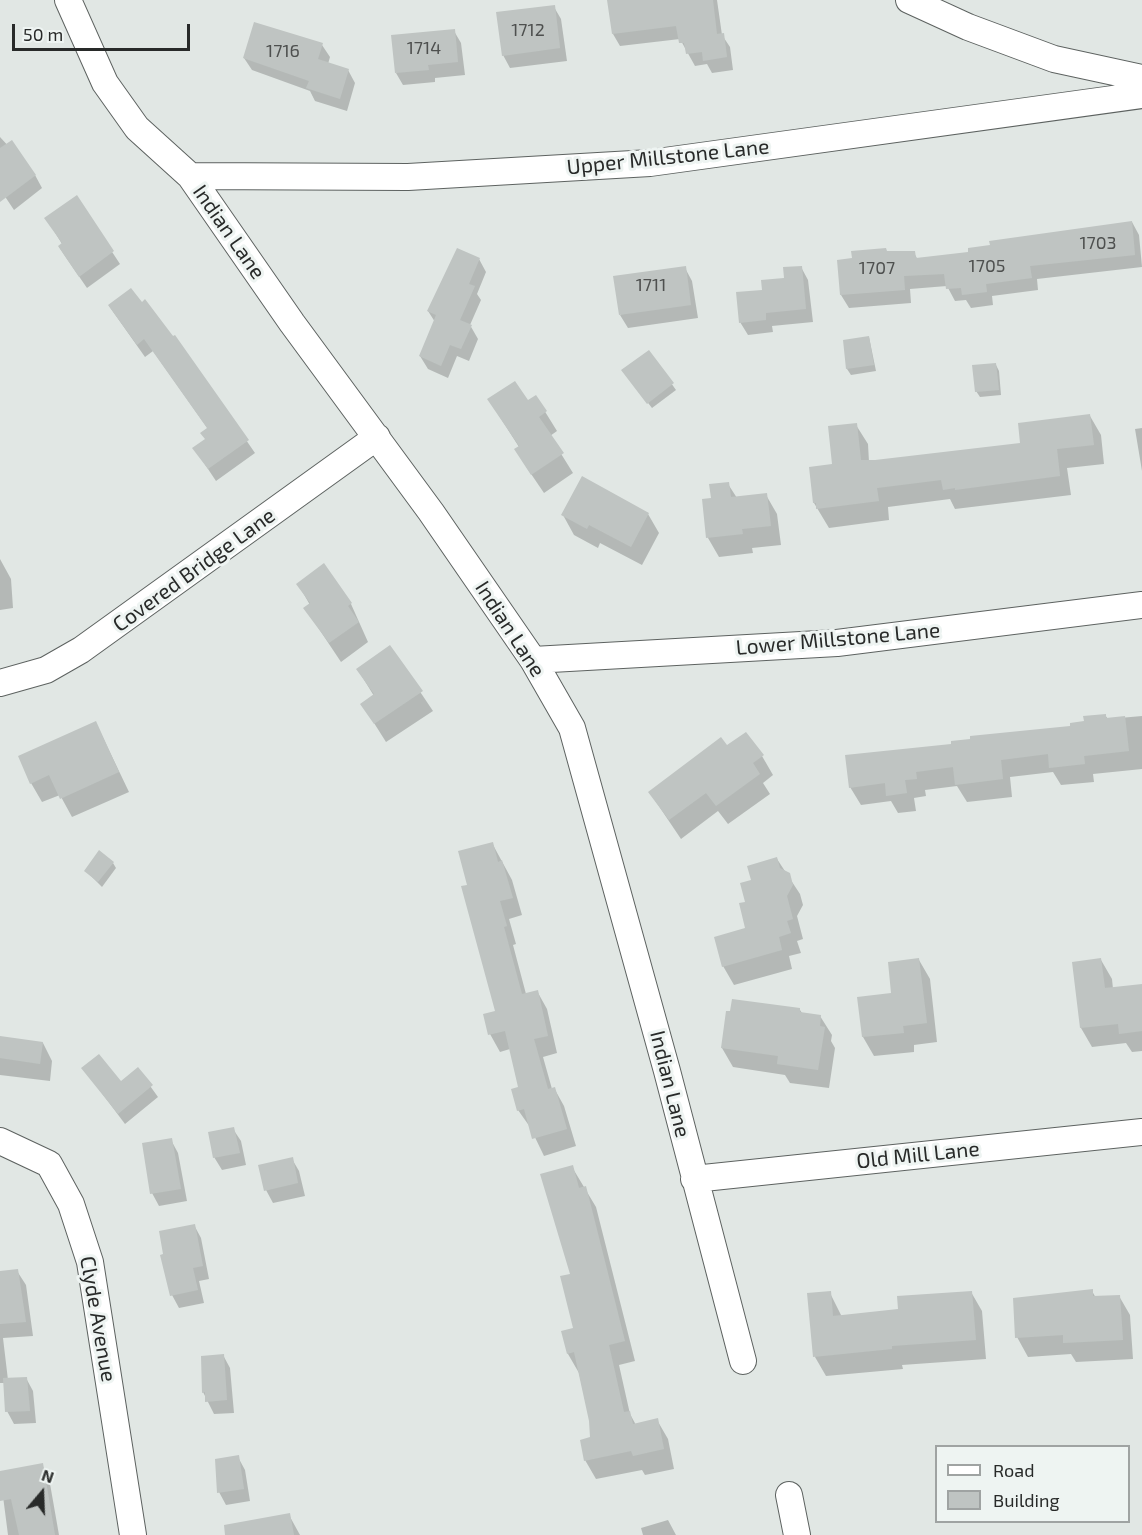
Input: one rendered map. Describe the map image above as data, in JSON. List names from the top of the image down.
{
  "streets": {
    "street": [
      "Upper Millstone Lane",
      "Indian Lane",
      "Covered Bridge Lane",
      "Lower Millstone Lane",
      "Old Mill Lane",
      "Clyde Avenue"
    ]
  },
  "crossings": [
    ["Upper Millstone Lane", "Indian Lane"],
    ["Indian Lane", "Covered Bridge Lane"],
    ["Indian Lane", "Lower Millstone Lane"],
    ["Indian Lane", "Old Mill Lane"]
  ],
  "house_numbers": [
    "1712",
    "1714",
    "1716",
    "1703",
    "1705",
    "1707",
    "1711"
  ],
  "legend": ["Road", "Building"],
  "scale_bar": "50 m",
  "north": "top"
}
